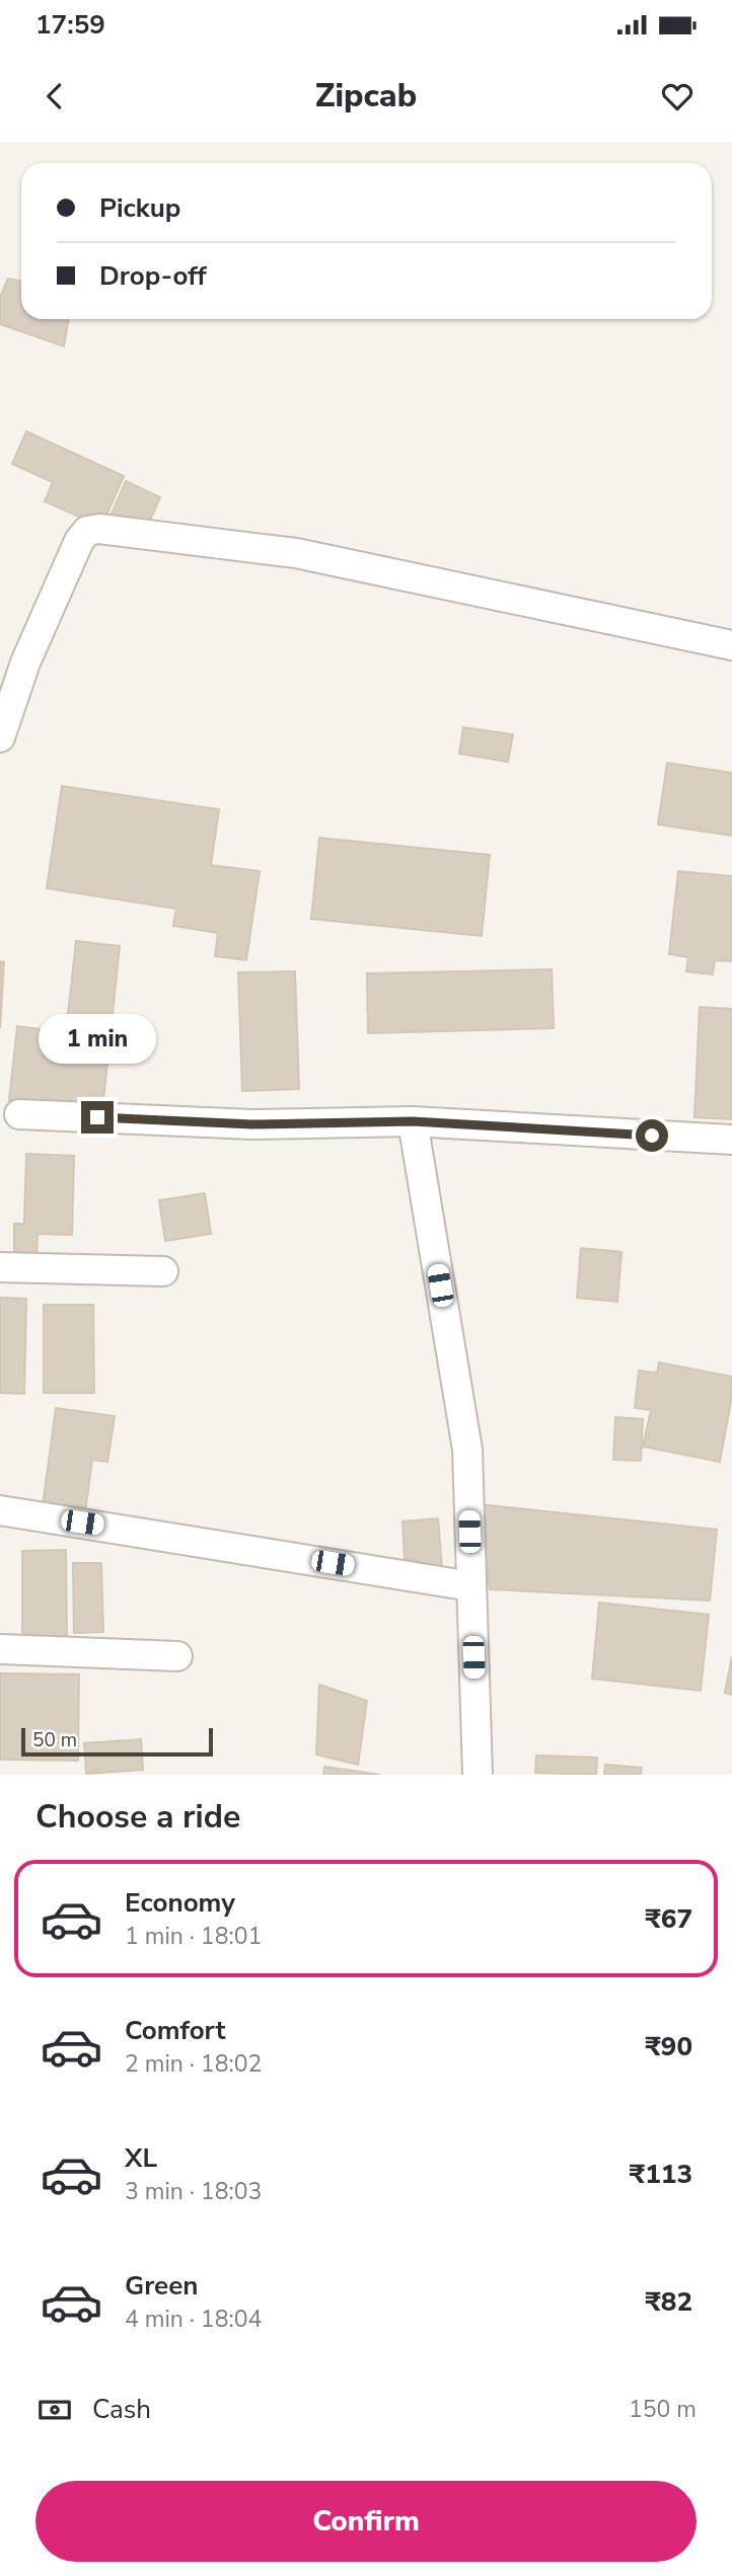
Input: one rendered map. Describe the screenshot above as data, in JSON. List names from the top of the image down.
{
  "scale_bar": "50 m",
  "page": {
    "status": "17:59",
    "header": "Zipcab",
    "banner": ["Pickup", "Drop-off"],
    "bubble": "1 min",
    "scale": "50 m",
    "heading": "Choose a ride",
    "list": [
      {
        "name": "Economy",
        "note": "1 min · 18:01",
        "value": "₹67"
      },
      {
        "name": "Comfort",
        "note": "2 min · 18:02",
        "value": "₹90"
      },
      {
        "name": "XL",
        "note": "3 min · 18:03",
        "value": "₹113"
      },
      {
        "name": "Green",
        "note": "4 min · 18:04",
        "value": "₹82"
      }
    ],
    "pay": ["Cash", "150 m"],
    "buttons": "Confirm"
  }
}
